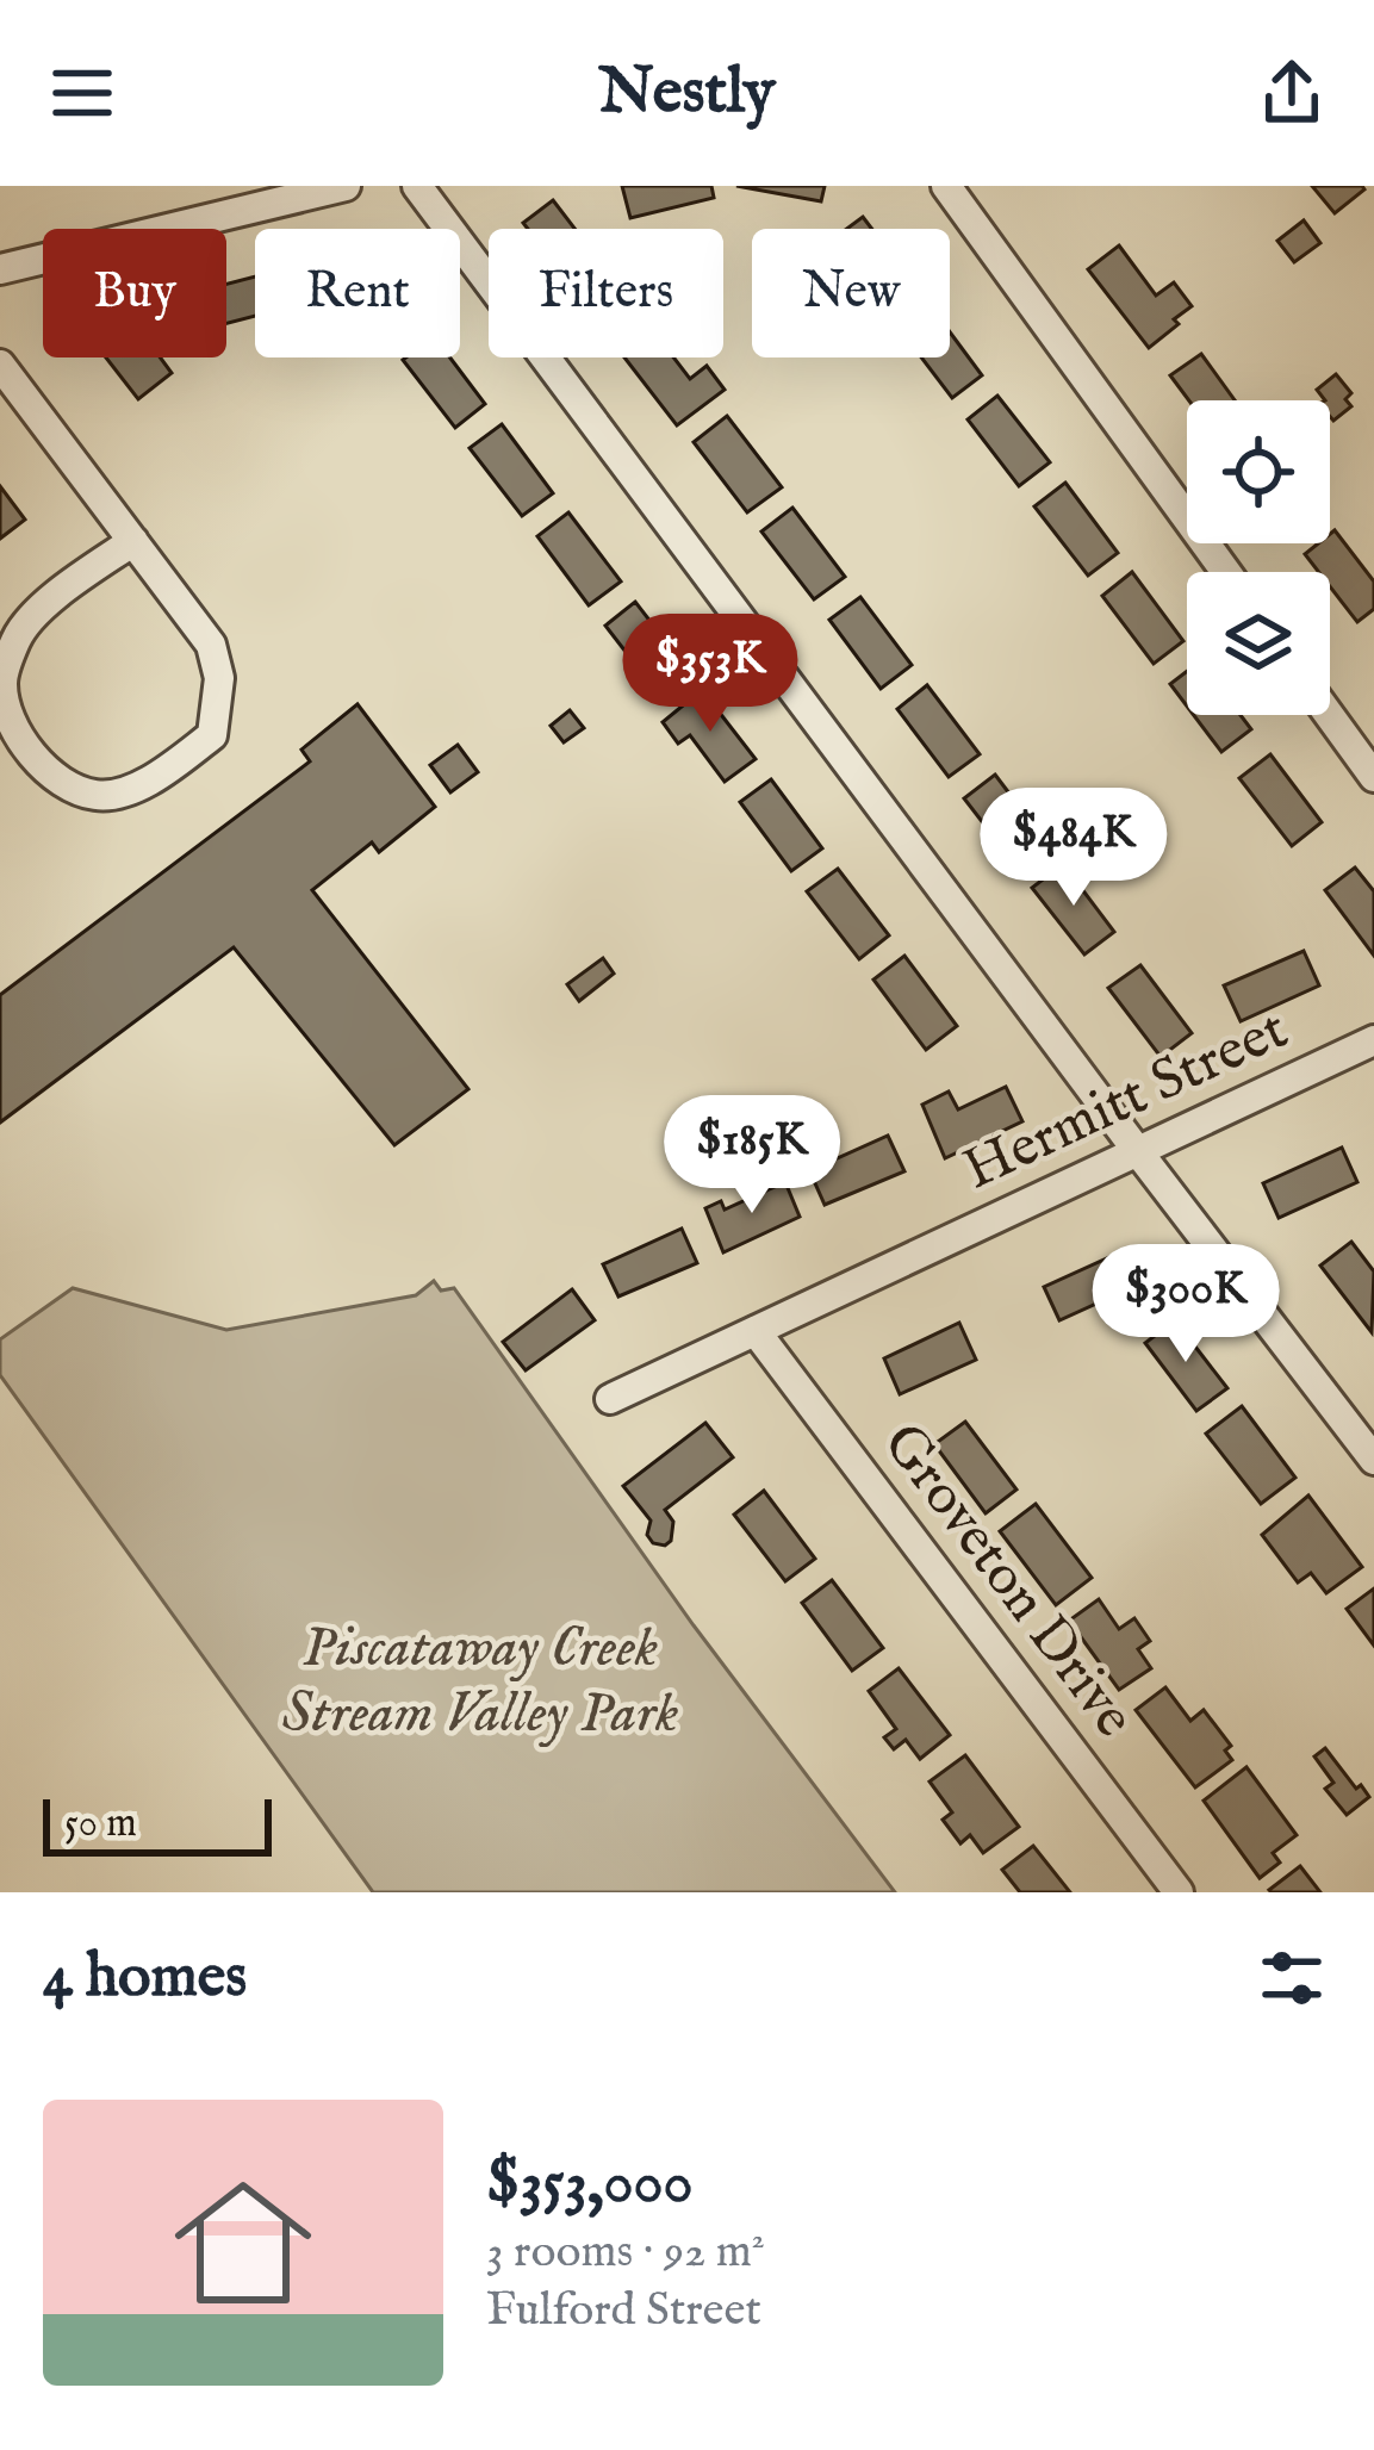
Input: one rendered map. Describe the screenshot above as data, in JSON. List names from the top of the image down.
{
  "streets": {
    "street": ["Hermitt Street", "Groveton Drive"]
  },
  "crossings": [
    ["Hermitt Street", "Groveton Drive"]
  ],
  "parks": ["Piscataway Creek Stream Valley Park"],
  "scale_bar": "50 m",
  "page": {
    "header": "Nestly",
    "chip": [
      "Buy",
      "Rent",
      "Filters",
      "New"
    ],
    "price": [
      "$353K",
      "$484K",
      "$185K",
      "$300K"
    ],
    "scale": "50 m",
    "heading": "4 homes",
    "list": [
      {
        "name": "$353,000",
        "note": "3 rooms · 92 m² · Fulford Street"
      }
    ]
  }
}
